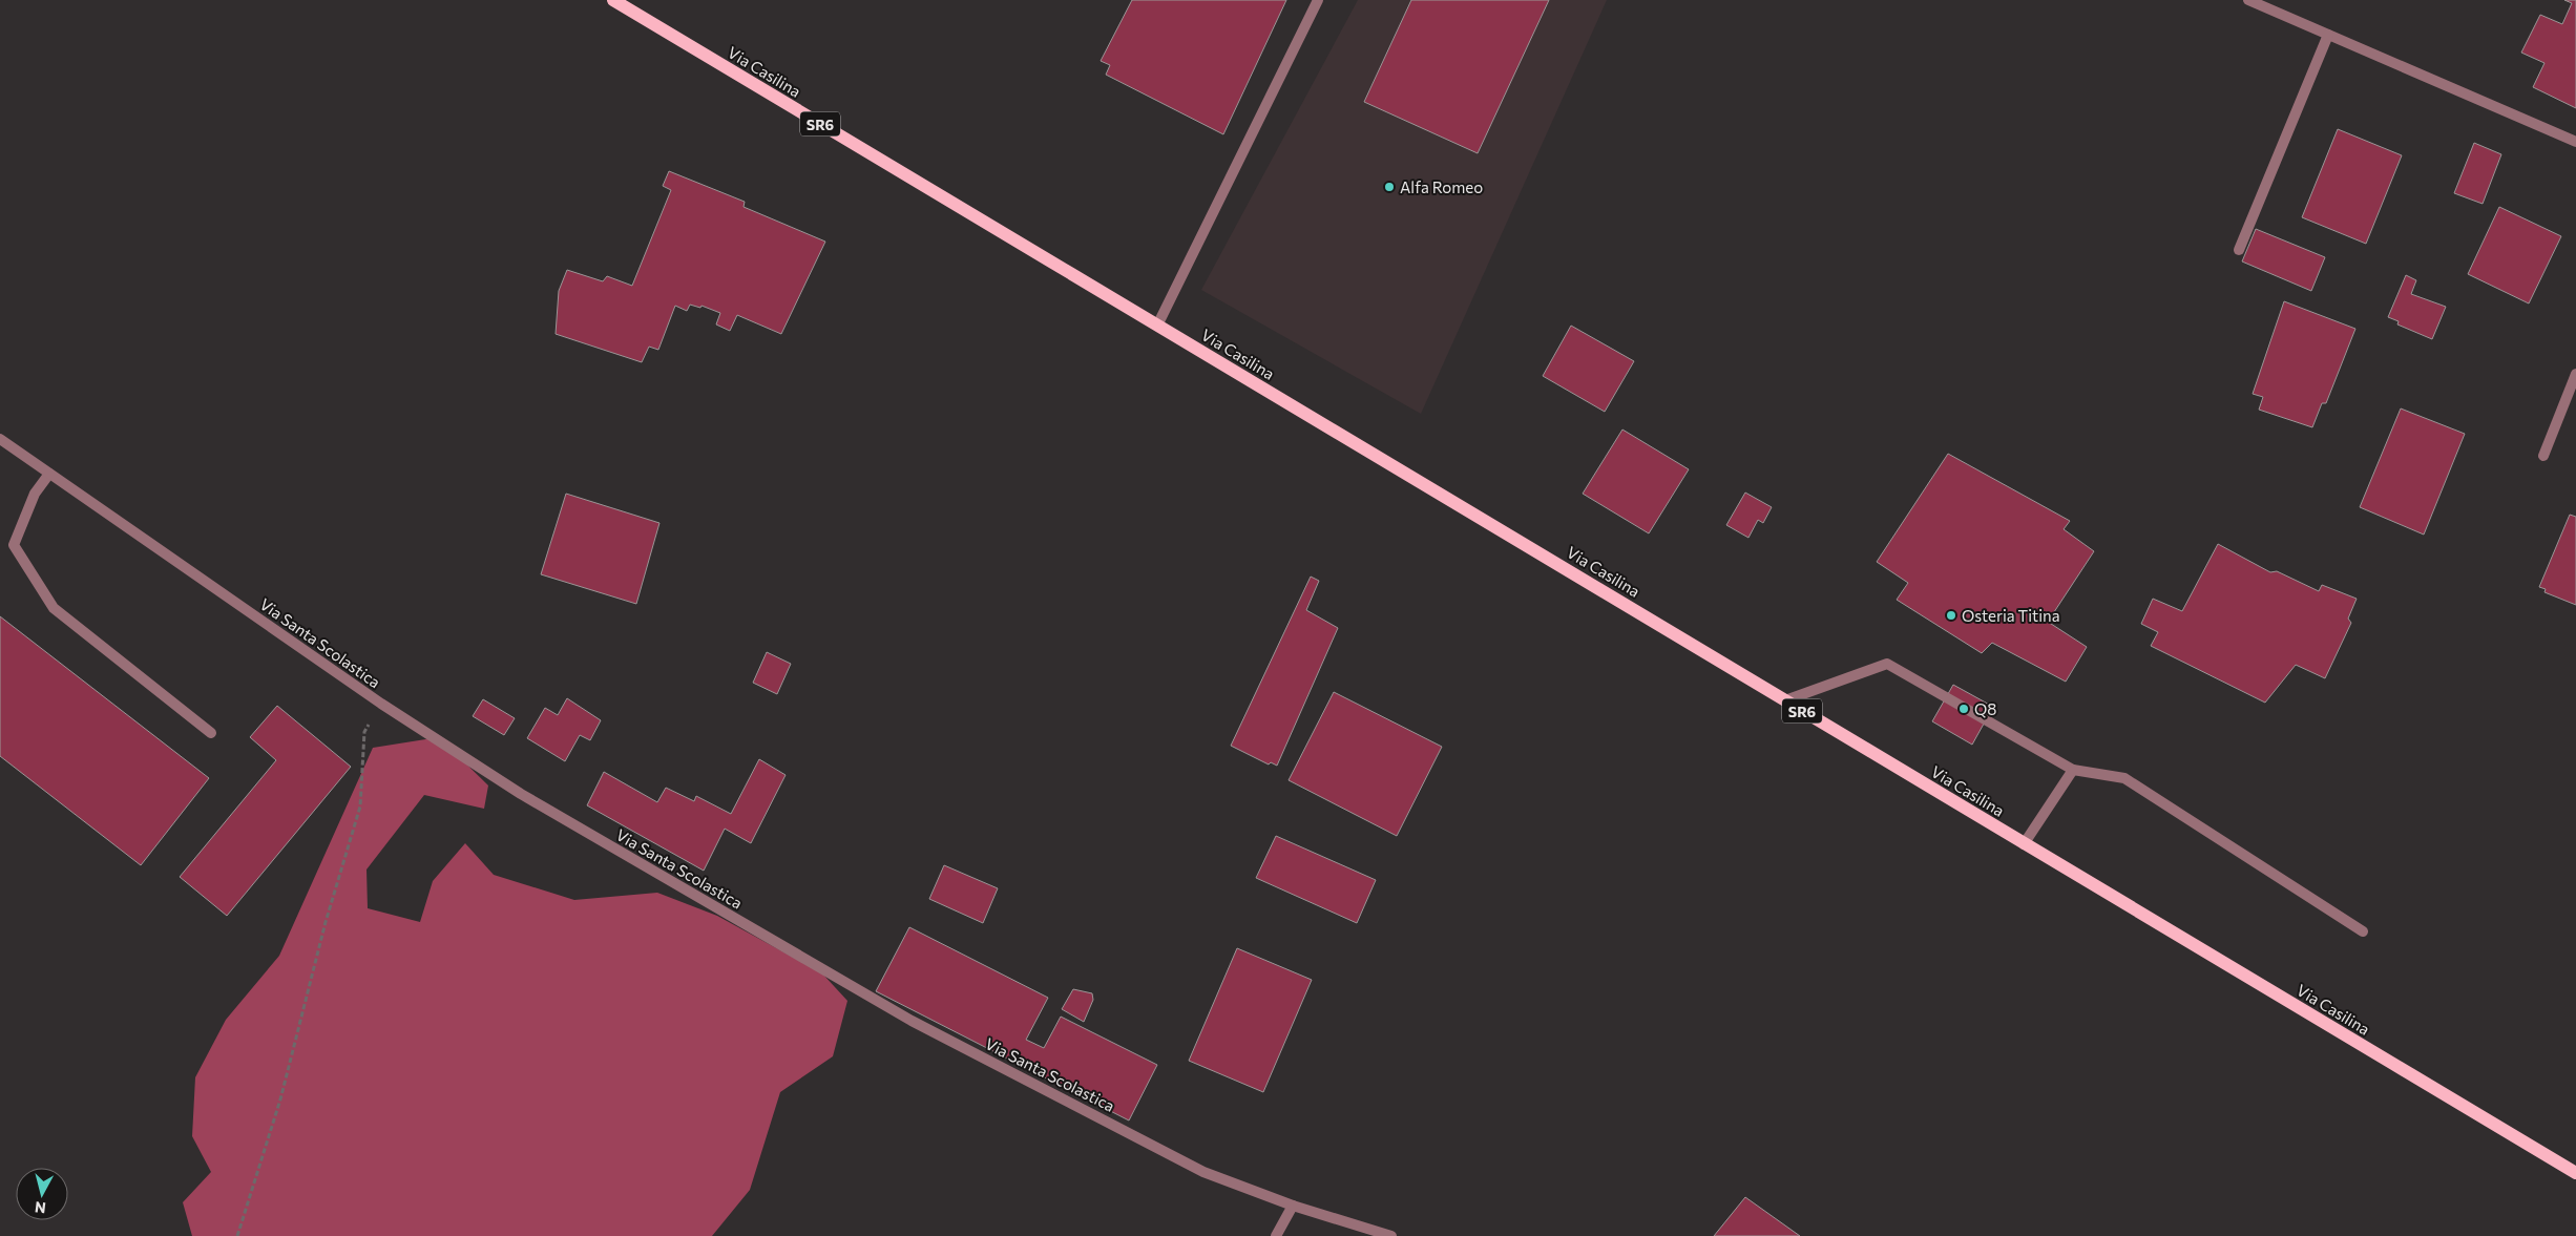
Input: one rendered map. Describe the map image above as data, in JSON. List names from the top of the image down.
{
  "streets": {
    "main road": ["Via Casilina", "SR6"],
    "street": ["Via Santa Scolastica"]
  },
  "places": ["Alfa Romeo", "Osteria Titina", "Q8"],
  "north": "bottom"
}
